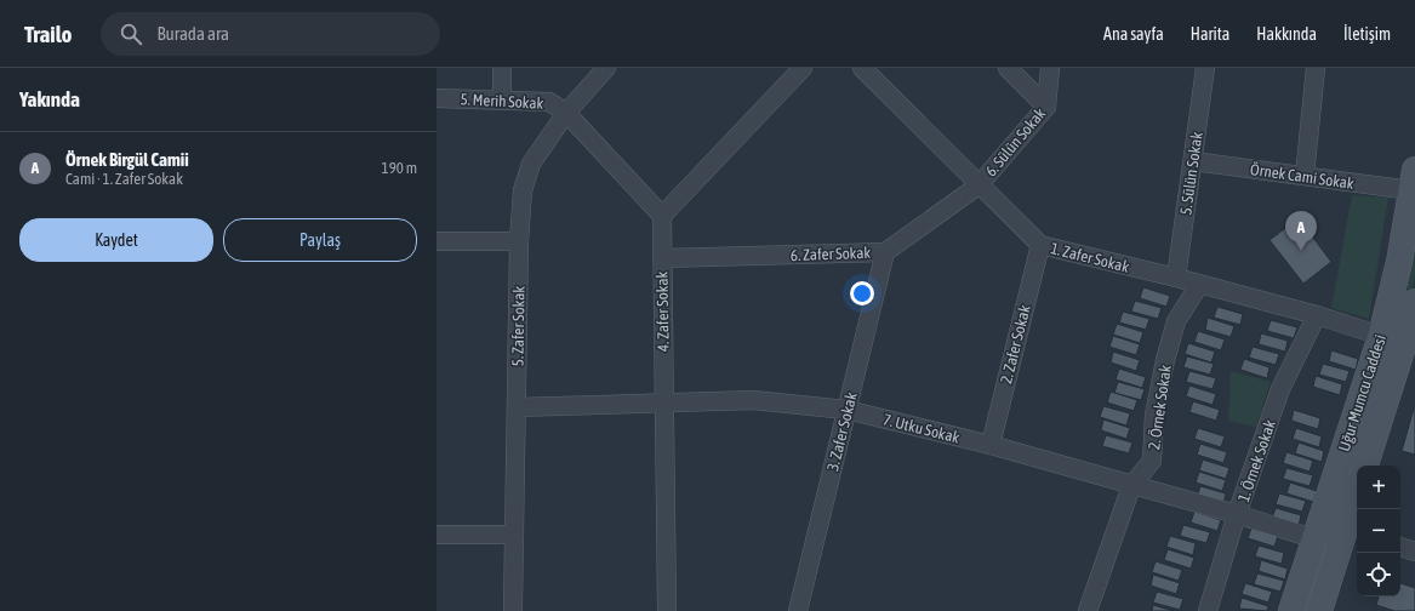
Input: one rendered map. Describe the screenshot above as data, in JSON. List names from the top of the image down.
{
  "streets": {
    "street": [
      "5. Merih Sokak",
      "6. Sülün Sokak",
      "5. Sülün Sokak",
      "Örnek Cami Sokak",
      "6. Zafer Sokak",
      "1. Zafer Sokak",
      "4. Zafer Sokak",
      "5. Zafer Sokak",
      "2. Zafer Sokak",
      "Uğur Mumcu Caddesi",
      "2. Örnek Sokak",
      "7. Utku Sokak",
      "3. Zafer Sokak",
      "1. Örnek Sokak"
    ]
  },
  "crossings": [
    ["5. Merih Sokak", "4. Zafer Sokak"],
    ["5. Merih Sokak", "5. Zafer Sokak"],
    ["6. Sülün Sokak", "6. Zafer Sokak"],
    ["6. Sülün Sokak", "1. Zafer Sokak"],
    ["5. Sülün Sokak", "Örnek Cami Sokak"],
    ["5. Sülün Sokak", "1. Zafer Sokak"],
    ["Örnek Cami Sokak", "Uğur Mumcu Caddesi"],
    ["6. Zafer Sokak", "1. Zafer Sokak"],
    ["6. Zafer Sokak", "4. Zafer Sokak"],
    ["6. Zafer Sokak", "3. Zafer Sokak"],
    ["1. Zafer Sokak", "2. Zafer Sokak"],
    ["1. Zafer Sokak", "Uğur Mumcu Caddesi"],
    ["1. Zafer Sokak", "2. Örnek Sokak"],
    ["1. Zafer Sokak", "1. Örnek Sokak"],
    ["4. Zafer Sokak", "7. Utku Sokak"],
    ["5. Zafer Sokak", "7. Utku Sokak"],
    ["2. Zafer Sokak", "7. Utku Sokak"],
    ["Uğur Mumcu Caddesi", "7. Utku Sokak"],
    ["2. Örnek Sokak", "7. Utku Sokak"],
    ["7. Utku Sokak", "3. Zafer Sokak"],
    ["7. Utku Sokak", "1. Örnek Sokak"]
  ],
  "page": {
    "header": "Trailo",
    "search": "Burada ara",
    "nav": [
      "Ana sayfa",
      "Harita",
      "Hakkında",
      "İletişim"
    ],
    "heading": "Yakında",
    "list": [
      {
        "mark": "A",
        "name": "Örnek Birgül Camii",
        "note": "Cami · 1. Zafer Sokak",
        "value": "190 m"
      }
    ],
    "buttons": ["Kaydet", "Paylaş"],
    "pins": "A",
    "map_buttons": ["+", "−"]
  }
}
